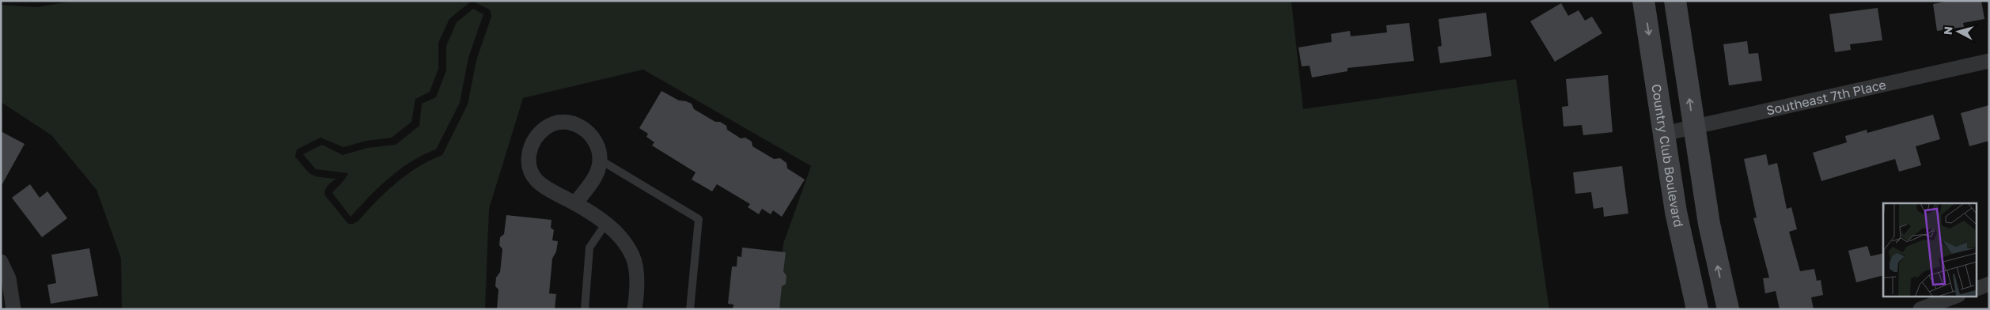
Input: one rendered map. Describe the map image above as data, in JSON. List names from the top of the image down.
{
  "streets": {
    "main road": ["Country Club Boulevard"],
    "street": ["Southeast 7th Place"]
  },
  "crossings": [
    ["Southeast 7th Place", "Country Club Boulevard"]
  ],
  "north": "left"
}
